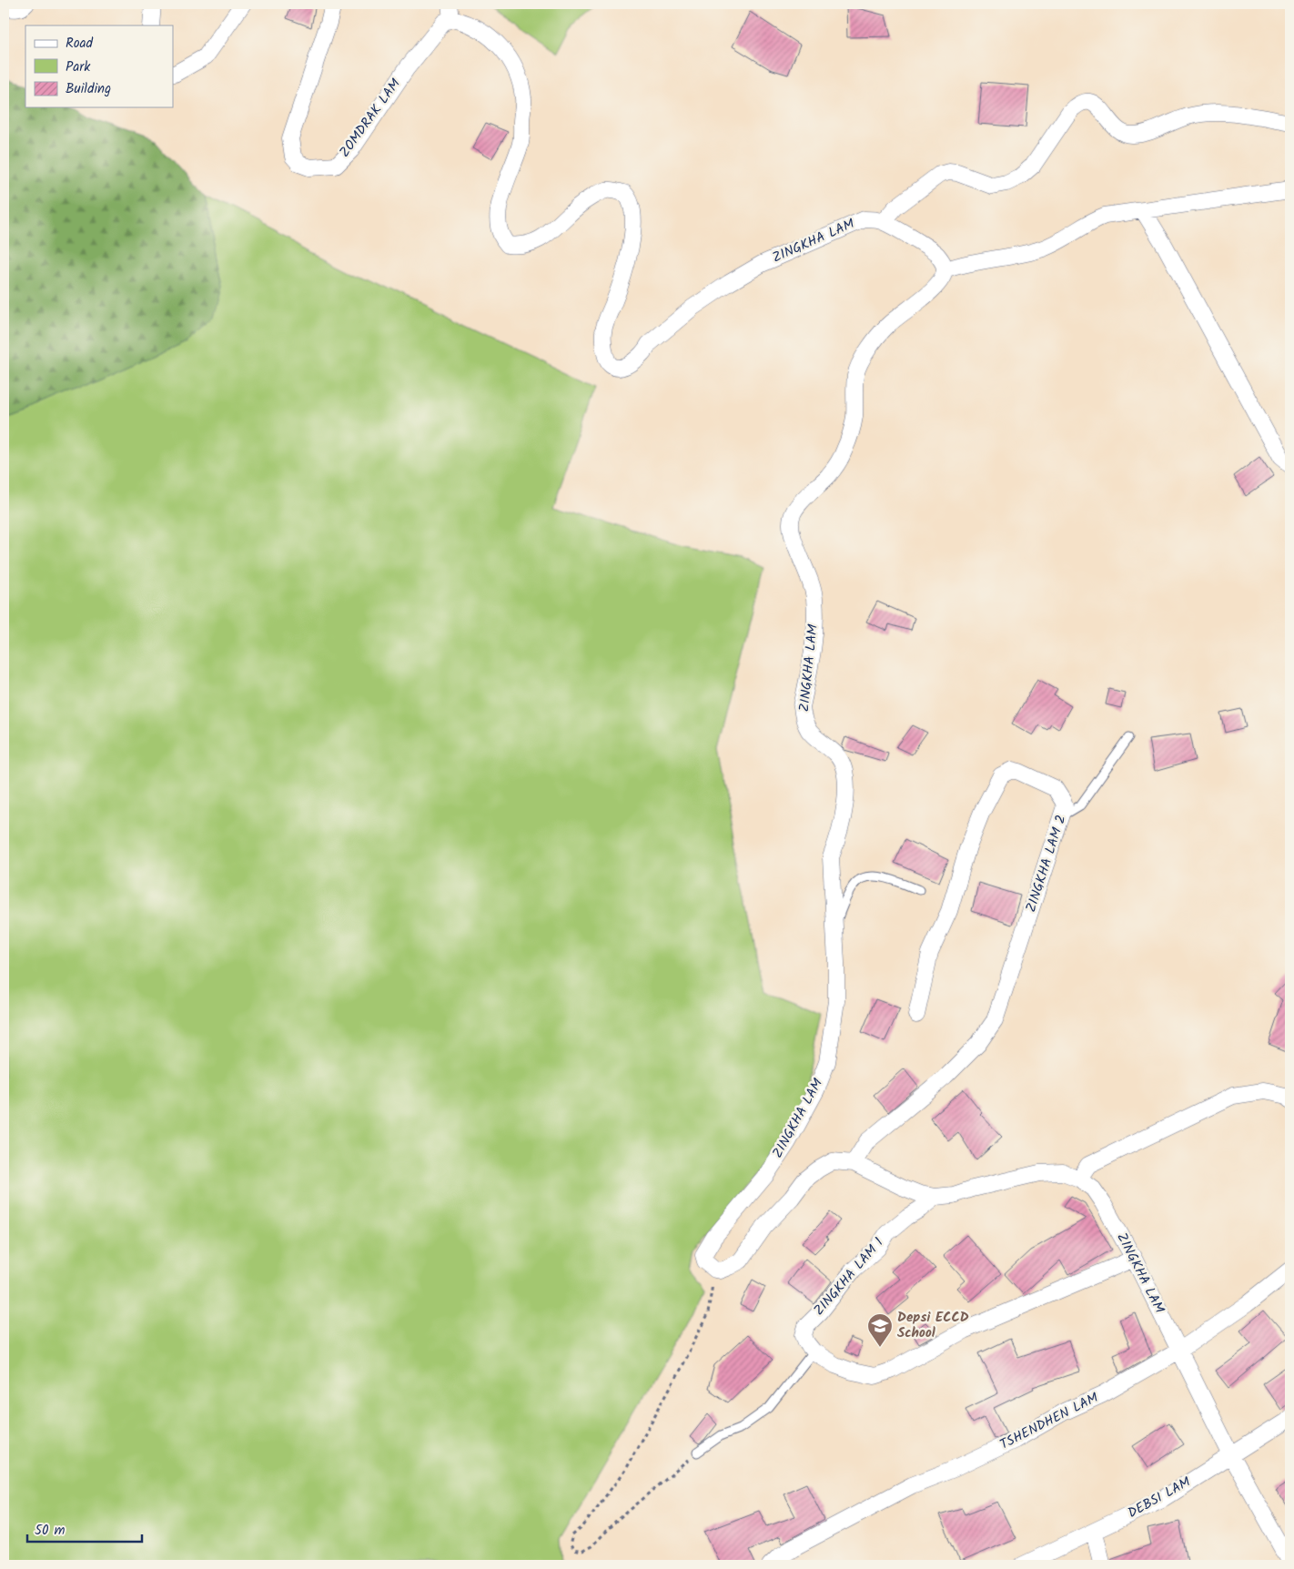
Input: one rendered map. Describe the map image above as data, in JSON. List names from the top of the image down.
{
  "streets": {
    "street": [
      "ZOMDRAK LAM",
      "ZINGKHA LAM",
      "ZINGKHA LAM 2",
      "ZINGKHA LAM 1",
      "TSHENDHEN LAM",
      "DEBSI LAM"
    ]
  },
  "crossings": [
    ["ZOMDRAK LAM", "ZINGKHA LAM"],
    ["ZINGKHA LAM", "ZINGKHA LAM 2"],
    ["ZINGKHA LAM", "ZINGKHA LAM 1"],
    ["ZINGKHA LAM", "TSHENDHEN LAM"],
    ["ZINGKHA LAM", "DEBSI LAM"]
  ],
  "places": {
    "school or university": ["Depsi ECCD School"]
  },
  "legend": ["Road", "Park", "Building"],
  "scale_bar": "50 m"
}
